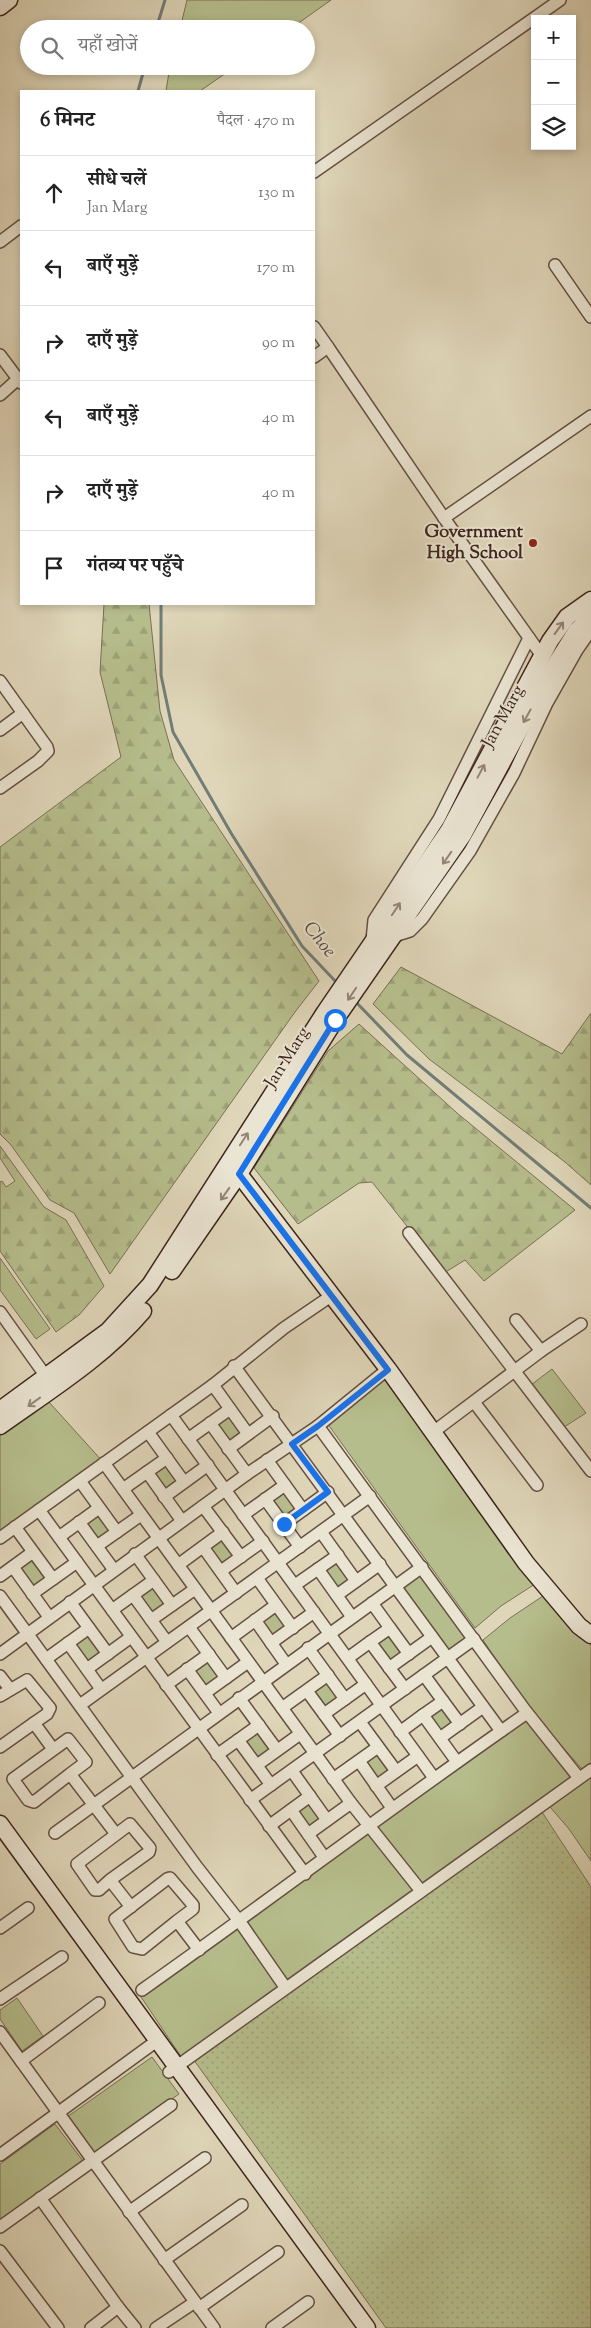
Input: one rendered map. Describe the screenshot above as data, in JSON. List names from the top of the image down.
{
  "streets": {
    "main road": ["Jan Marg"]
  },
  "water": ["Choe"],
  "places": ["Government High School"],
  "page": {
    "map_buttons": ["+", "−"],
    "search": "यहाँ खोजें",
    "heading": ["6 मिनट", "पैदल · 470 m"],
    "list": [
      ["सीधे चलें", "Jan Marg", "130 m"],
      ["बाएँ मुड़ें", "170 m"],
      ["दाएँ मुड़ें", "90 m"],
      ["बाएँ मुड़ें", "40 m"],
      ["दाएँ मुड़ें", "40 m"],
      "गंतव्य पर पहुँचे"
    ]
  }
}
